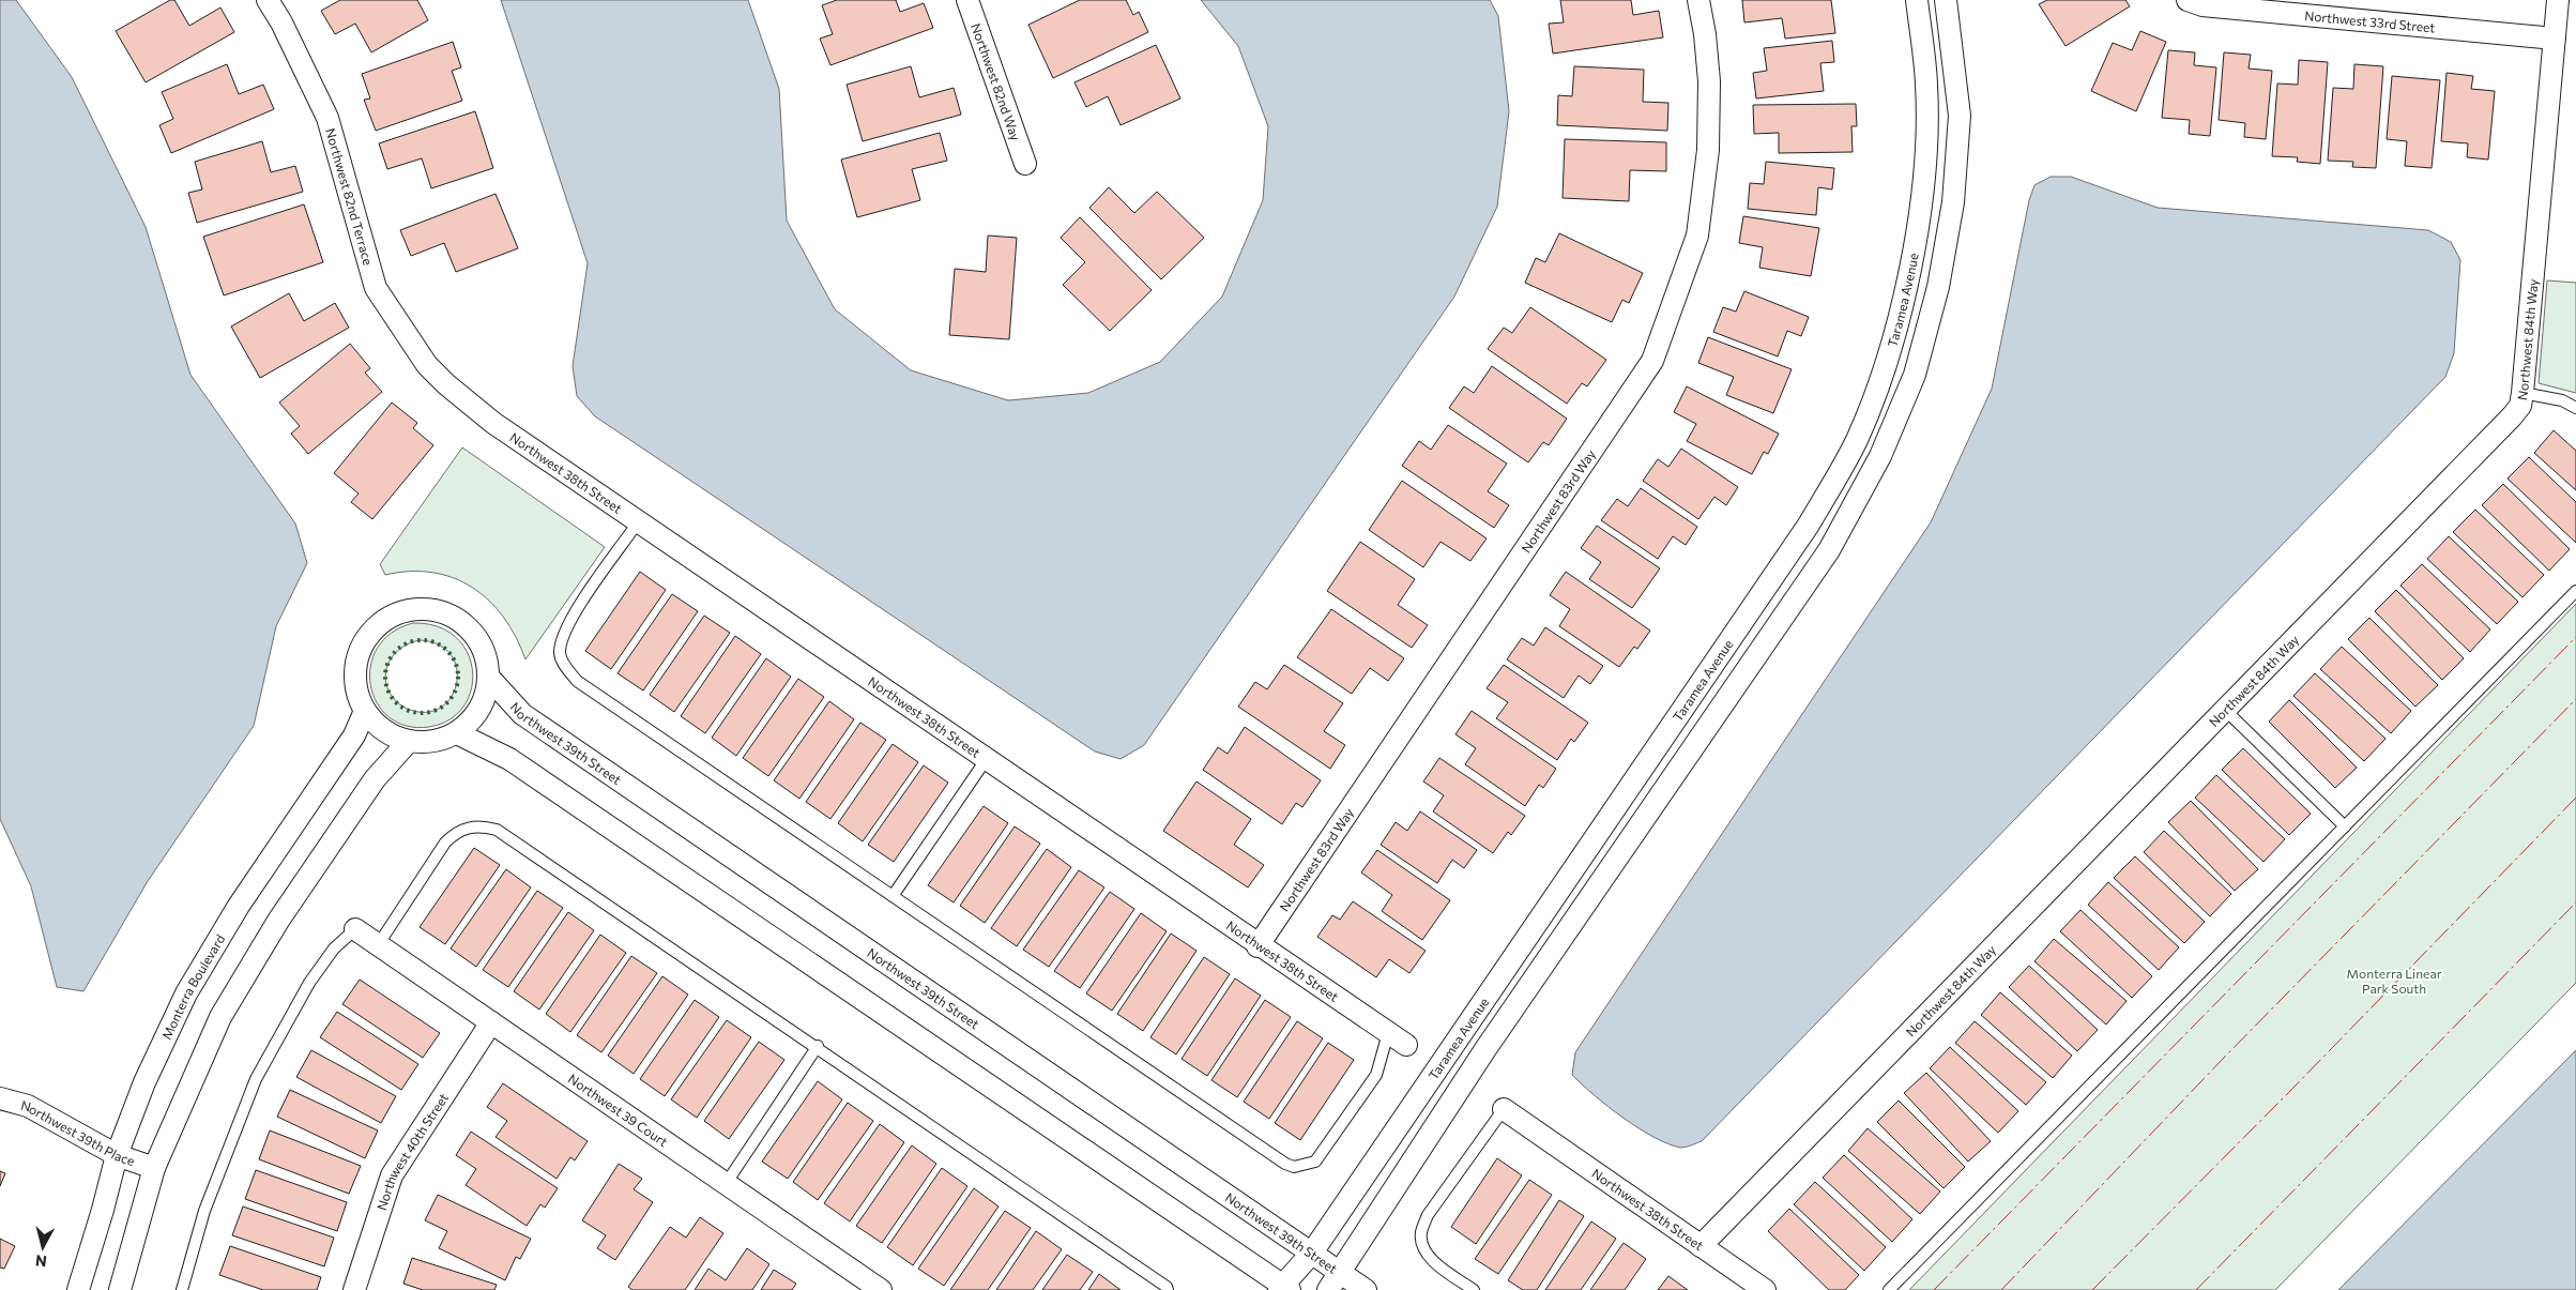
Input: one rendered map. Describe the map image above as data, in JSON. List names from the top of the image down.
{
  "streets": {
    "street": [
      "Northwest 33rd Street",
      "Northwest 82nd Way",
      "Northwest 82nd Terrace",
      "Taramea Avenue",
      "Northwest 84th Way",
      "Northwest 38th Street",
      "Northwest 83rd Way",
      "Northwest 39th Street",
      "Monterra Boulevard",
      "Northwest 39 Court",
      "Northwest 39th Place",
      "Northwest 40th Street"
    ]
  },
  "crossings": [
    ["Northwest 33rd Street", "Northwest 84th Way"],
    ["Northwest 82nd Terrace", "Northwest 38th Street"],
    ["Taramea Avenue", "Northwest 39th Street"],
    ["Northwest 84th Way", "Northwest 38th Street"],
    ["Northwest 38th Street", "Northwest 83rd Way"],
    ["Northwest 39th Street", "Monterra Boulevard"],
    ["Monterra Boulevard", "Northwest 39th Place"],
    ["Northwest 39 Court", "Northwest 40th Street"]
  ],
  "parks": ["Monterra Linear Park South"],
  "north": "bottom"
}
